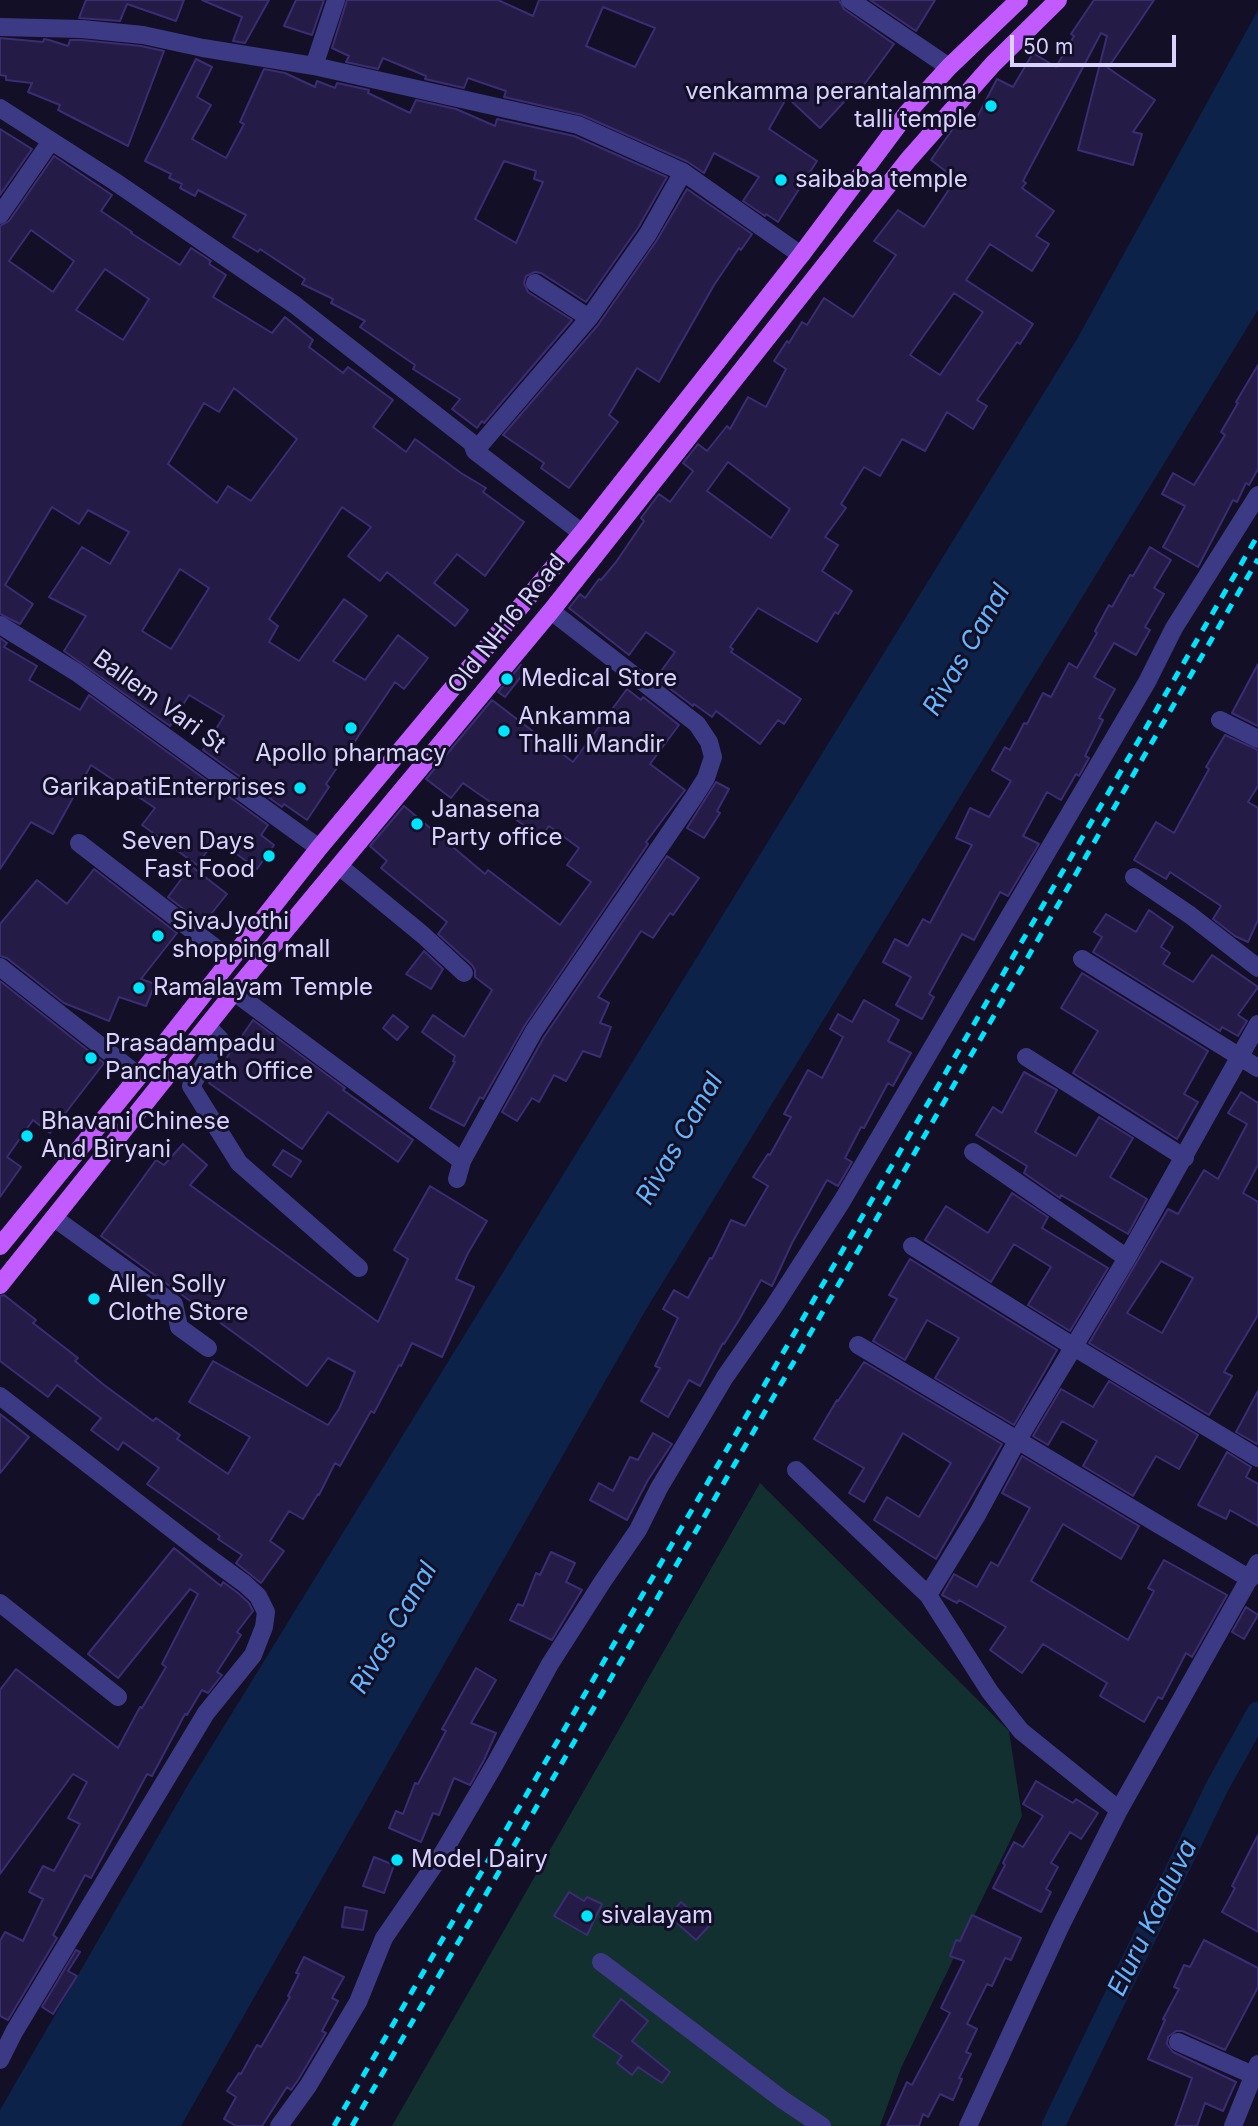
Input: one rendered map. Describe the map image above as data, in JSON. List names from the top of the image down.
{
  "streets": {
    "main road": ["Old NH16 Road"],
    "street": ["Ballem Vari St"]
  },
  "crossings": [
    ["Old NH16 Road", "Ballem Vari St"]
  ],
  "water": ["Rivas Canal", "Eluru Kaaluva"],
  "places": [
    "venkamma perantalamma talli temple",
    "saibaba temple",
    "Medical Store",
    "Apollo pharmacy",
    "Ankamma Thalli Mandir",
    "GarikapatiEnterprises",
    "Janasena Party office",
    "Seven Days Fast Food",
    "SivaJyothi shopping mall",
    "Ramalayam Temple",
    "Prasadampadu Panchayath Office",
    "Bhavani Chinese And Biryani",
    "Allen Solly Clothe Store",
    "Model Dairy",
    "sivalayam"
  ],
  "scale_bar": "50 m"
}
